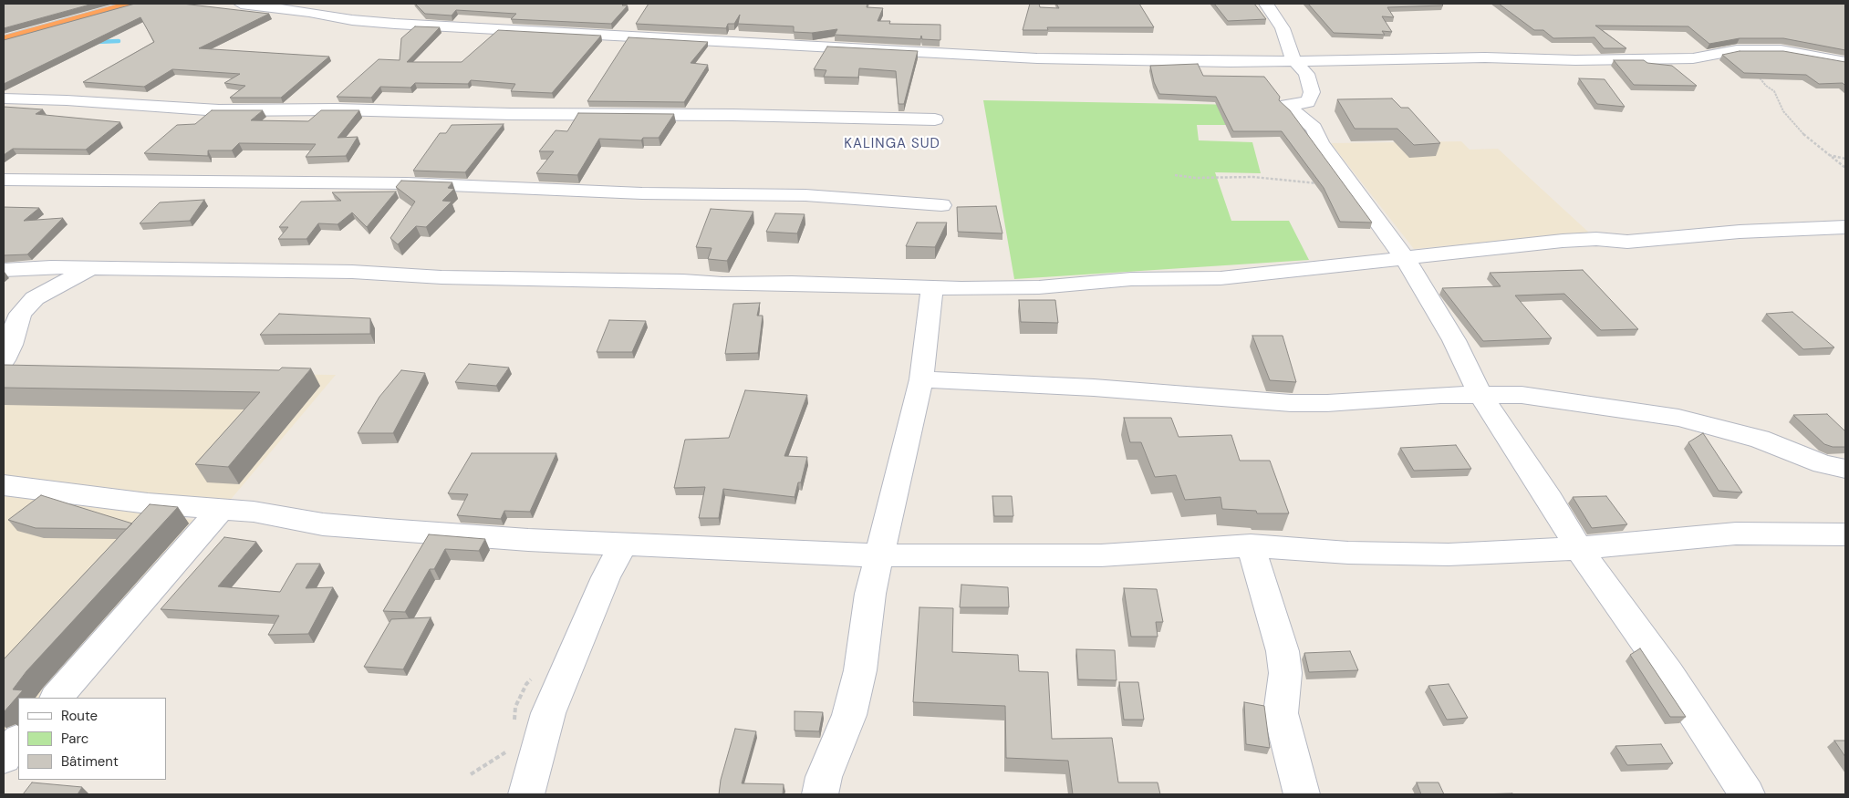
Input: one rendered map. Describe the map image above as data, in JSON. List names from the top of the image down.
{
  "districts": ["KALINGA SUD"],
  "legend": ["Route", "Parc", "Bâtiment"]
}
